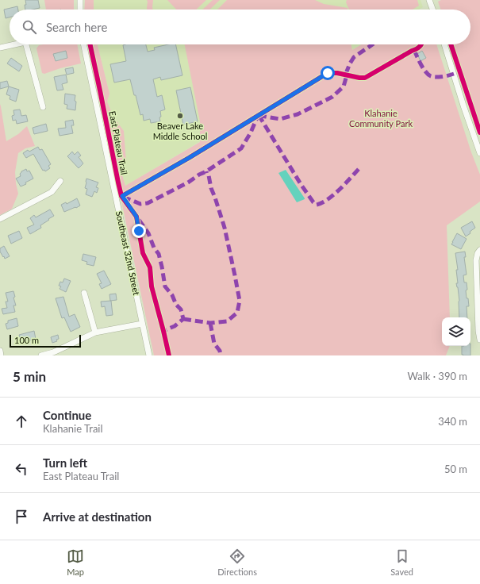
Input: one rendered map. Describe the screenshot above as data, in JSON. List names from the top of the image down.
{
  "streets": {
    "street": ["Southeast 32nd Street"],
    "cycle path": ["East Plateau Trail"]
  },
  "parks": ["Klahanie Community Park"],
  "places": ["Beaver Lake Middle School"],
  "scale_bar": "100 m",
  "page": {
    "search": "Search here",
    "scale": "100 m",
    "heading": ["5 min", "Walk · 390 m"],
    "list": [
      ["Continue", "Klahanie Trail", "340 m"],
      ["Turn left", "East Plateau Trail", "50 m"],
      "Arrive at destination"
    ],
    "nav": ["Map", "Directions", "Saved"]
  }
}
